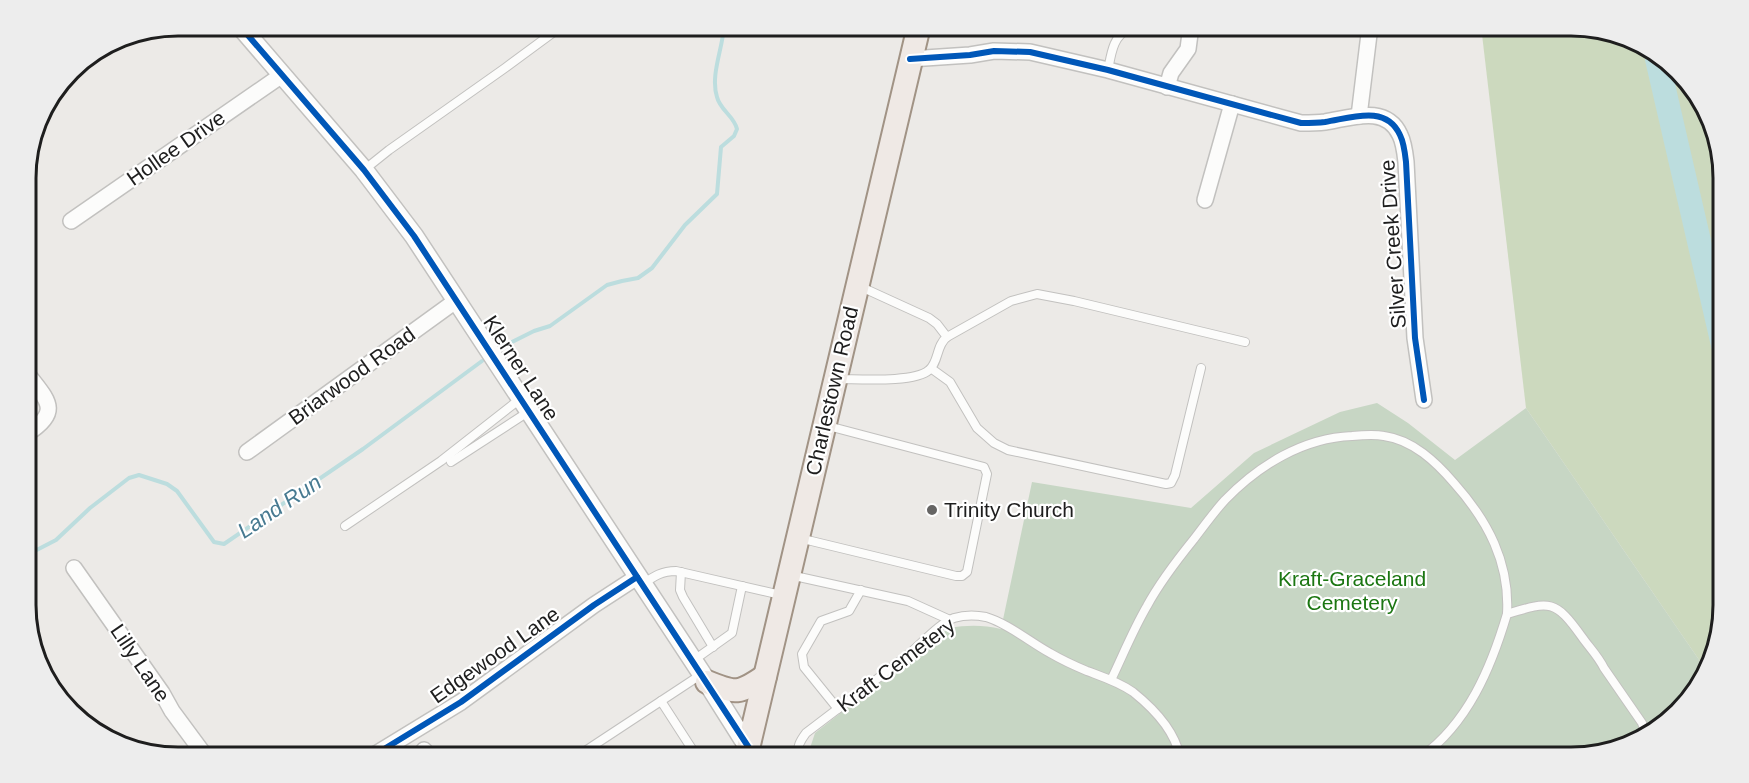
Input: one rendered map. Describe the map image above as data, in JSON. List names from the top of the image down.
{
  "streets": {
    "main road": ["Charlestown Road"],
    "street": [
      "Hollee Drive",
      "Silver Creek Drive",
      "Klerner Lane",
      "Briarwood Road",
      "Edgewood Lane",
      "Lilly Lane"
    ],
    "lane": ["Kraft Cemetery"]
  },
  "crossings": [
    ["Hollee Drive", "Klerner Lane"],
    ["Klerner Lane", "Briarwood Road"],
    ["Klerner Lane", "Edgewood Lane"]
  ],
  "water": ["Land Run"],
  "parks": ["Kraft-Graceland Cemetery"],
  "places": ["Trinity Church"]
}
